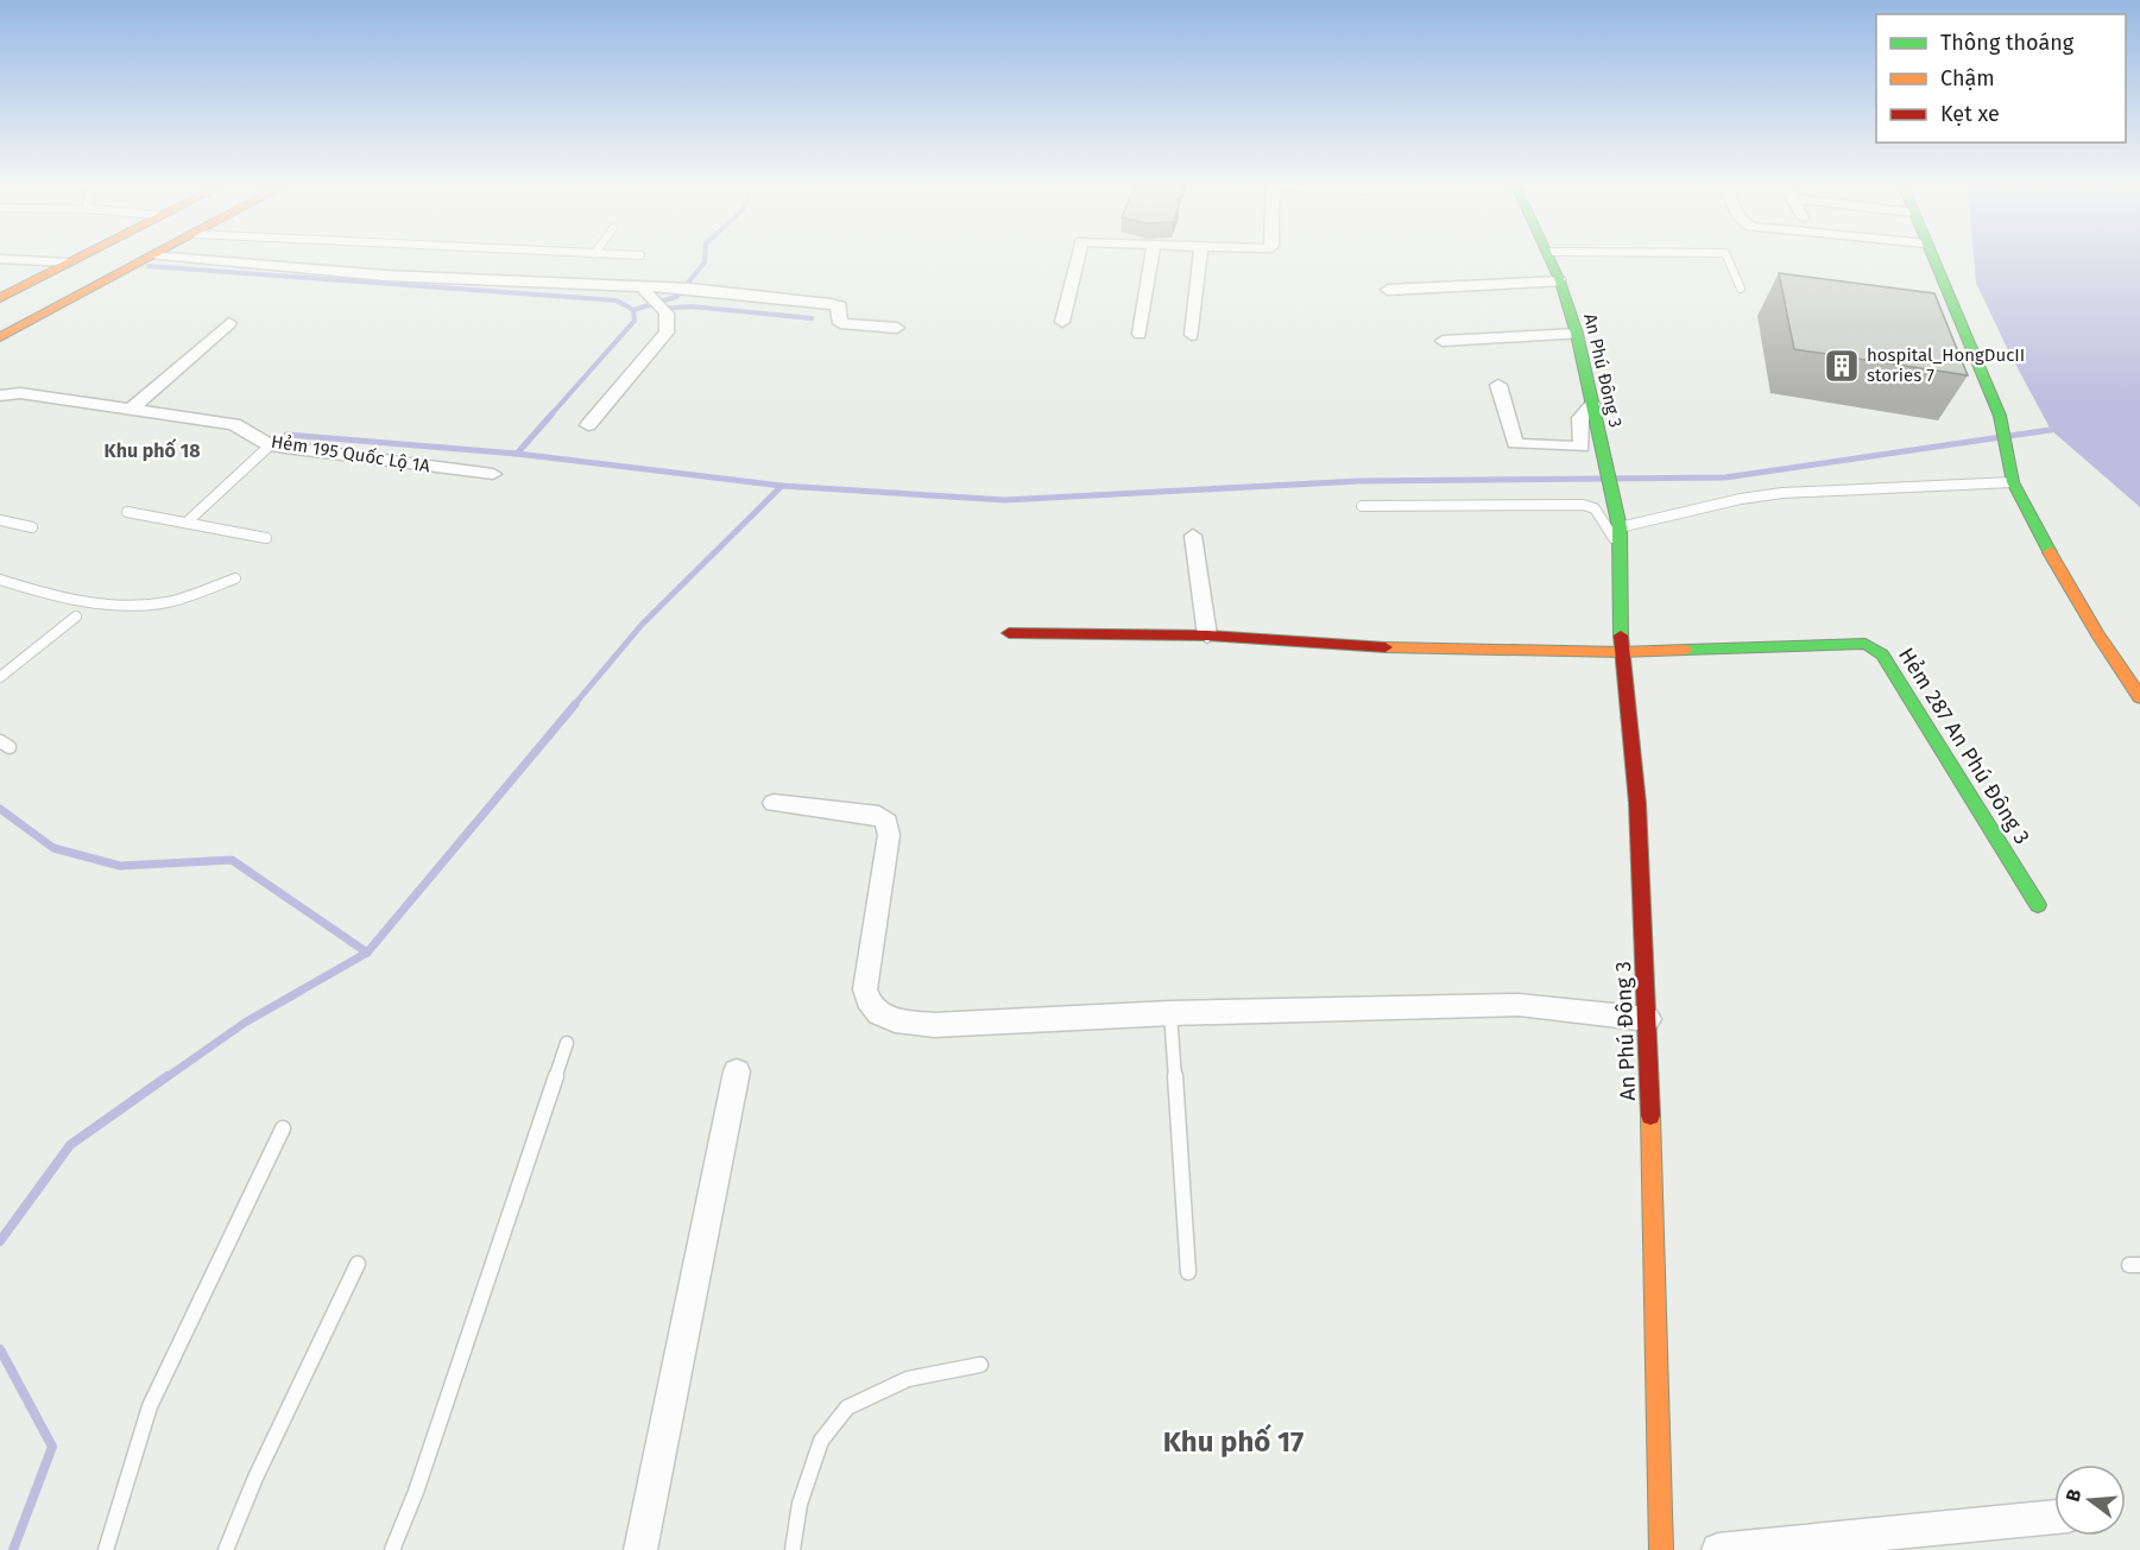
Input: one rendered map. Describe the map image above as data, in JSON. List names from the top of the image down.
{
  "streets": {
    "main road": ["An Phú Đông 3", "Hẻm 287 An Phú Đông 3"],
    "street": ["Hẻm 195 Quốc Lộ 1A"]
  },
  "crossings": [
    ["An Phú Đông 3", "Hẻm 287 An Phú Đông 3"]
  ],
  "districts": ["Khu phố 18", "Khu phố 17"],
  "places": {
    "building": ["hospital_HongDucII stories 7"]
  },
  "legend": ["Thông thoáng", "Chậm", "Kẹt xe"],
  "north": "left"
}
